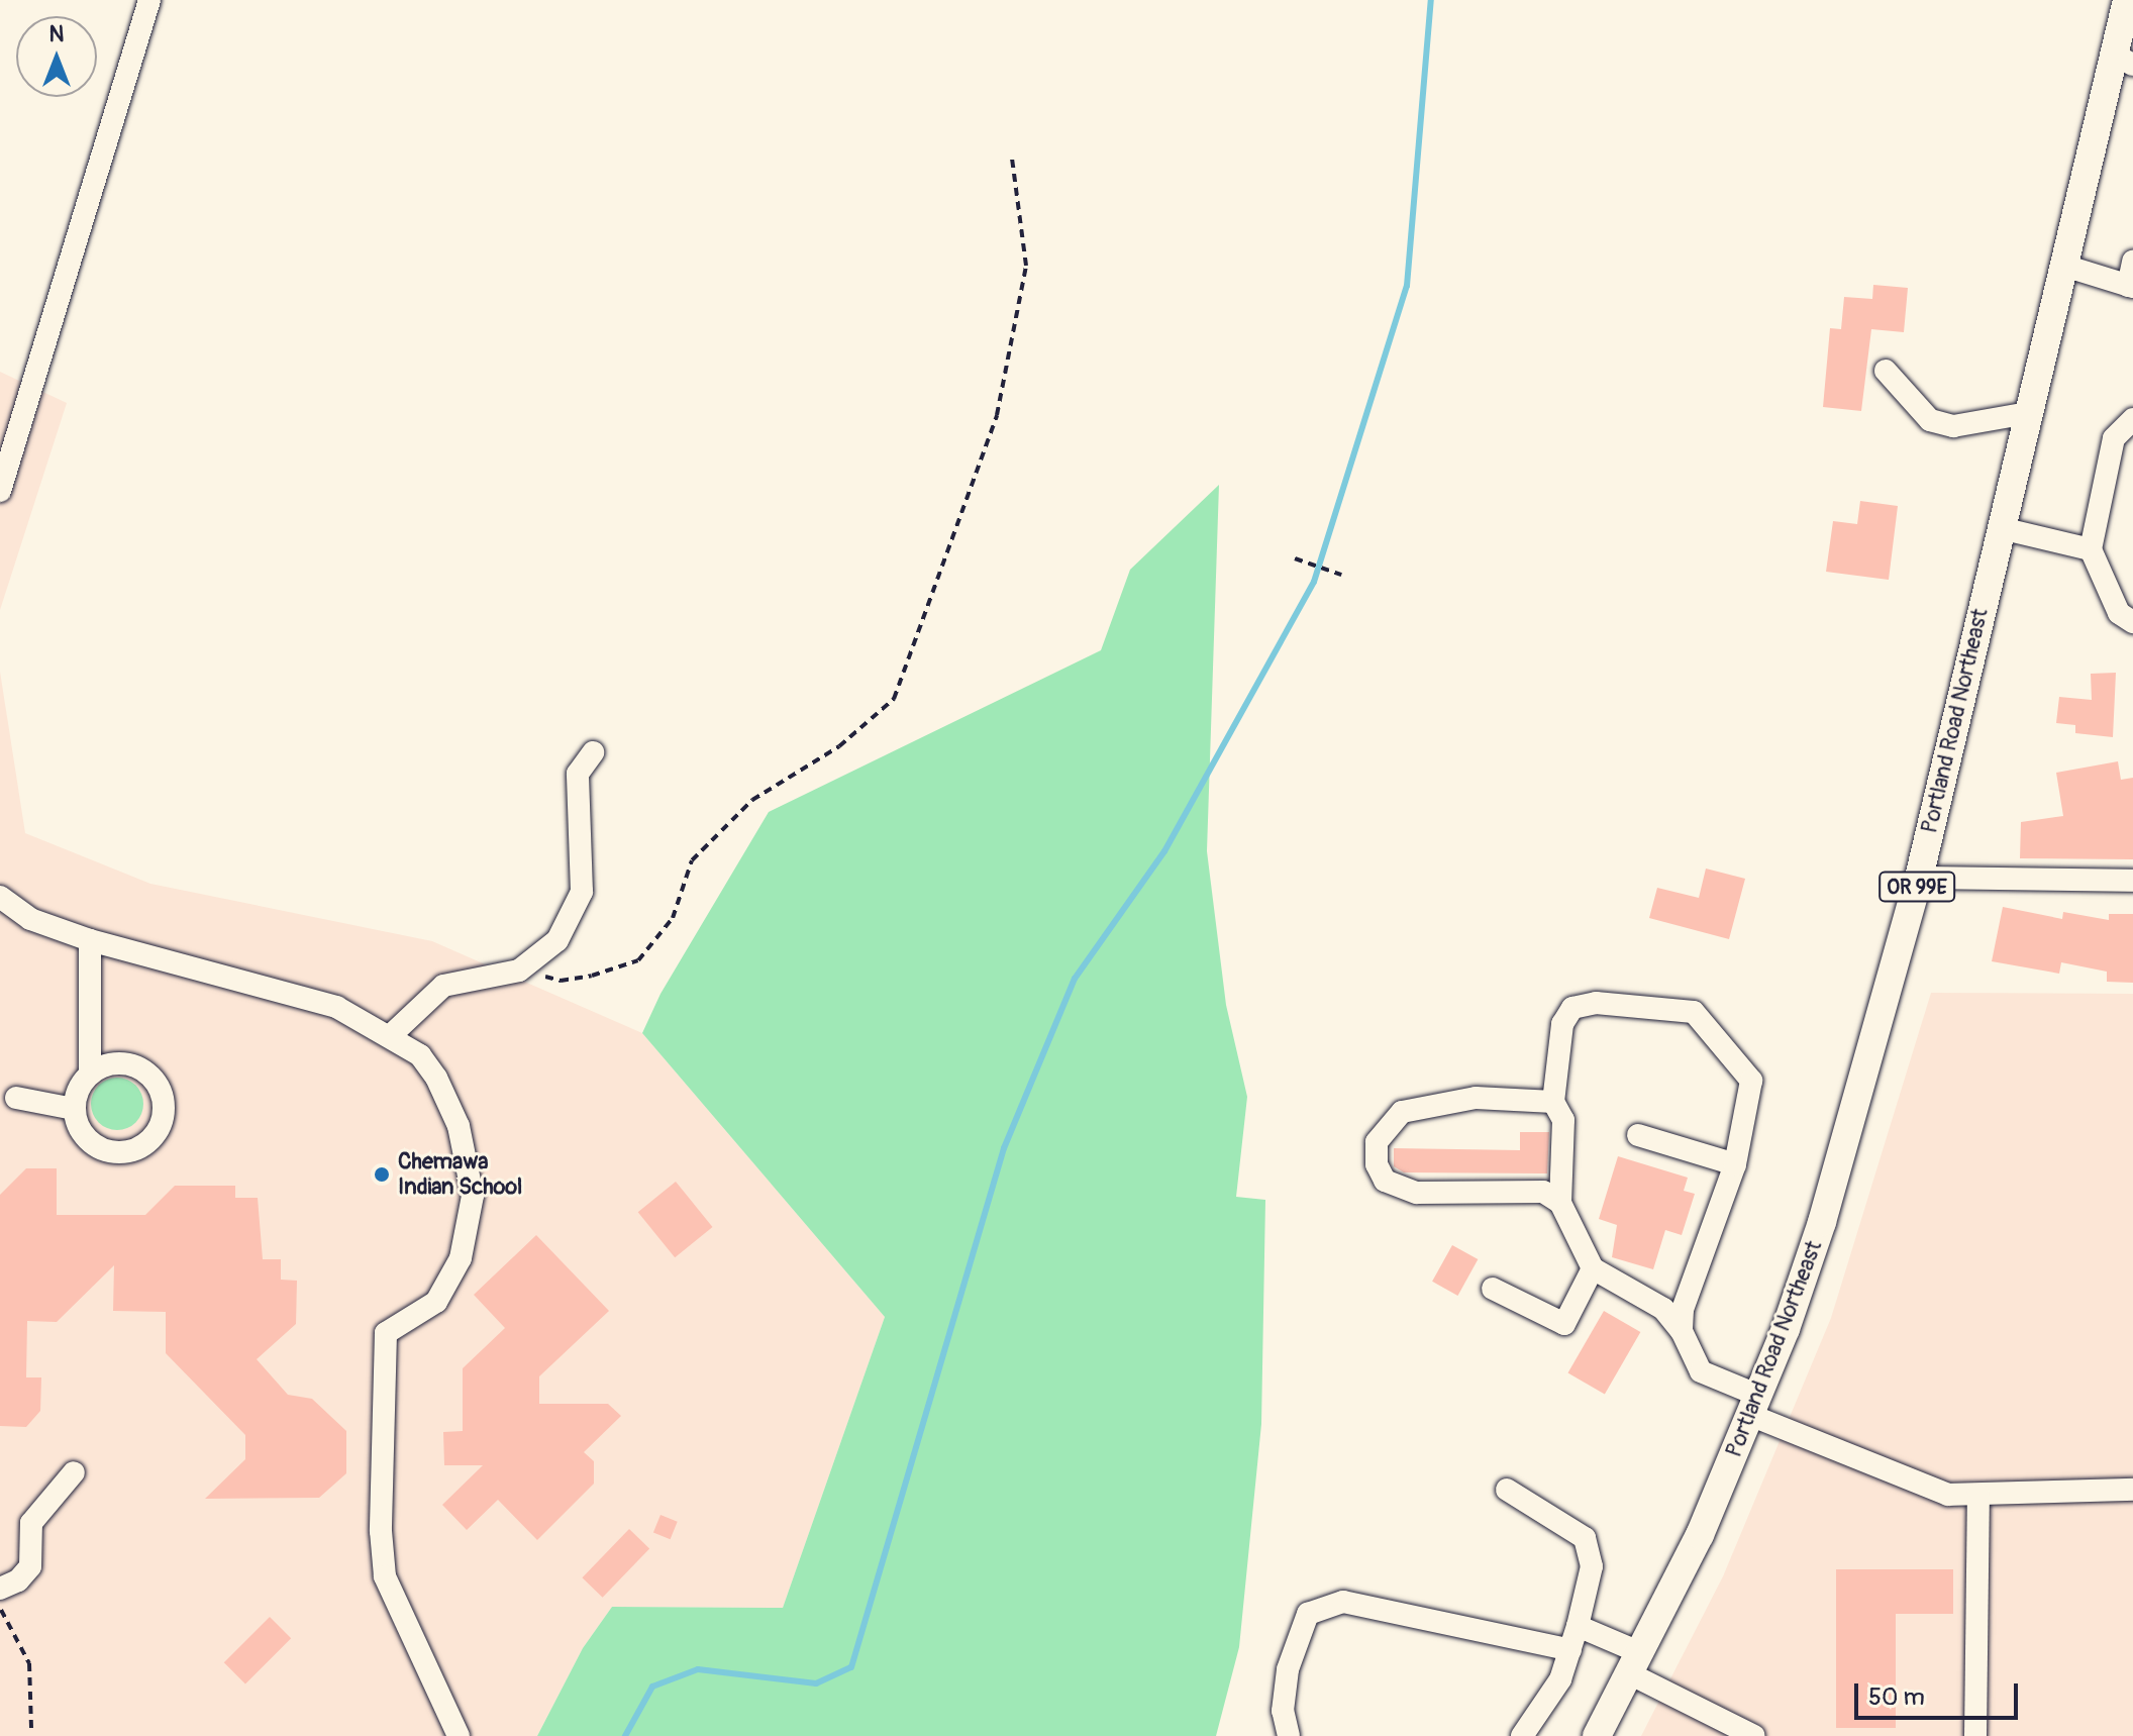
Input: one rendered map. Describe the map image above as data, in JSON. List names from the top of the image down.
{
  "streets": {
    "main road": ["Portland Road Northeast", "OR 99E"]
  },
  "places": ["Chemawa Indian School"],
  "scale_bar": "50 m",
  "north": "top"
}
